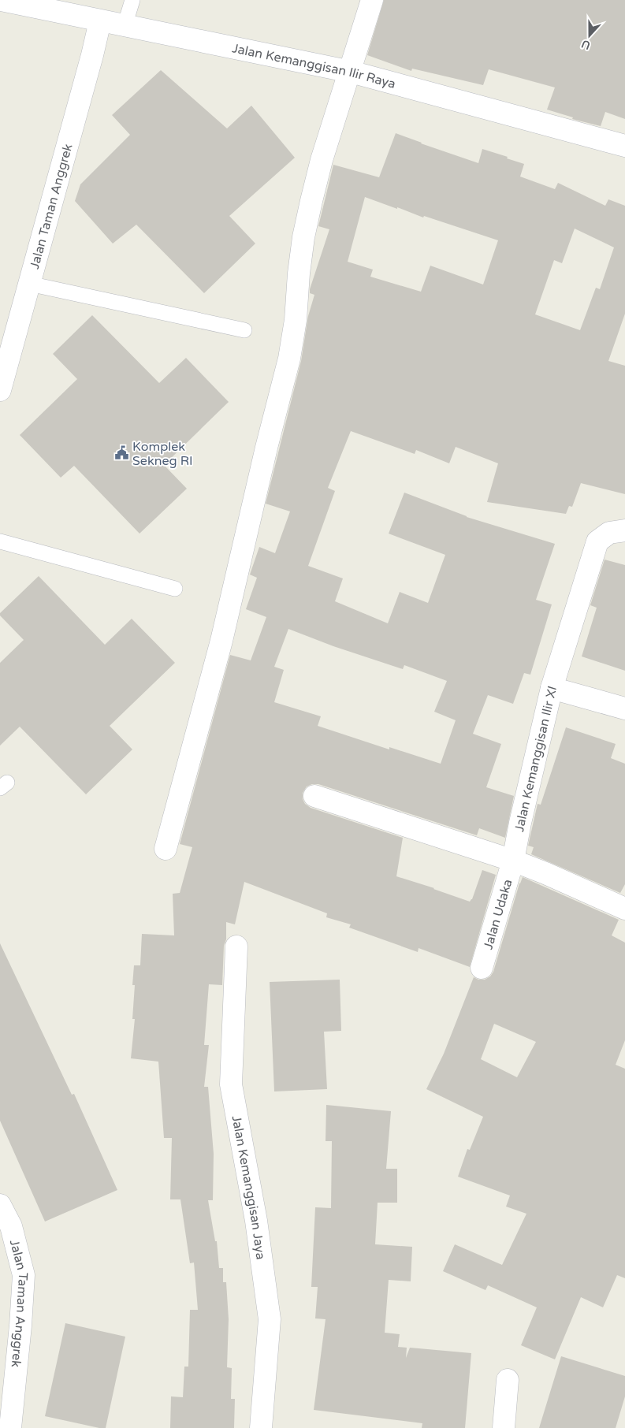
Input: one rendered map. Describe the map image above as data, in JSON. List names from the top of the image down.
{
  "streets": {
    "street": [
      "Jalan Kemanggisan Ilir Raya",
      "Jalan Taman Anggrek",
      "Jalan Kemanggisan Ilir XI",
      "Jalan Udaka",
      "Jalan Kemanggisan Jaya"
    ]
  },
  "crossings": [
    ["Jalan Kemanggisan Ilir Raya", "Jalan Taman Anggrek"],
    ["Jalan Kemanggisan Ilir XI", "Jalan Udaka"]
  ],
  "places": {
    "public building": ["Komplek Sekneg RI"]
  },
  "north": "bottom"
}
